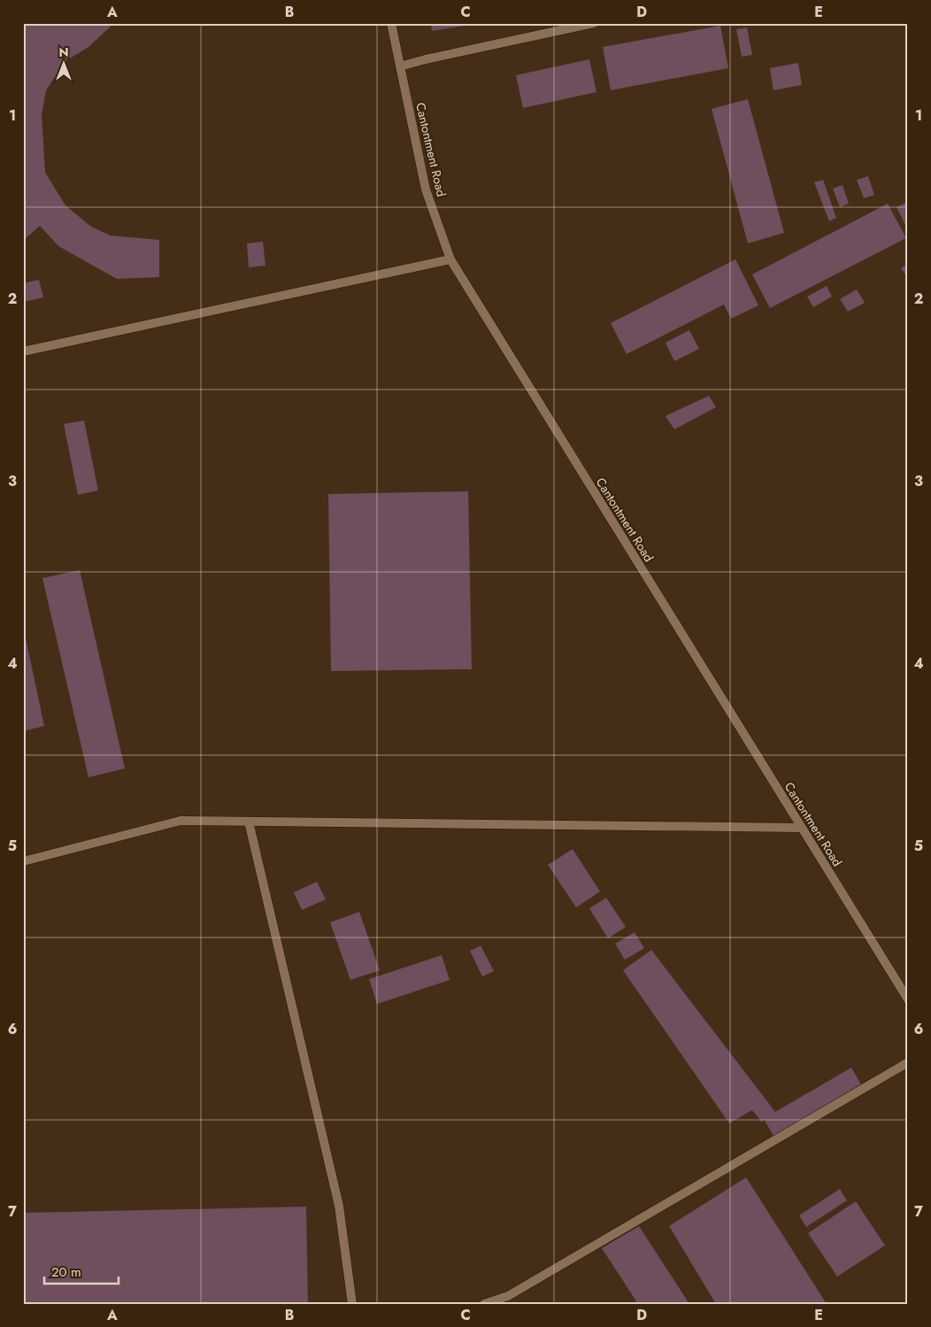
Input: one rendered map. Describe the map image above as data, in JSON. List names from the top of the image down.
{
  "streets": {
    "street": ["Cantontment Road"]
  },
  "scale_bar": "20 m",
  "north": "top",
  "grid": {
    "columns": [
      "A",
      "B",
      "C",
      "D",
      "E"
    ],
    "rows": [
      "1",
      "2",
      "3",
      "4",
      "5",
      "6",
      "7"
    ]
  }
}
